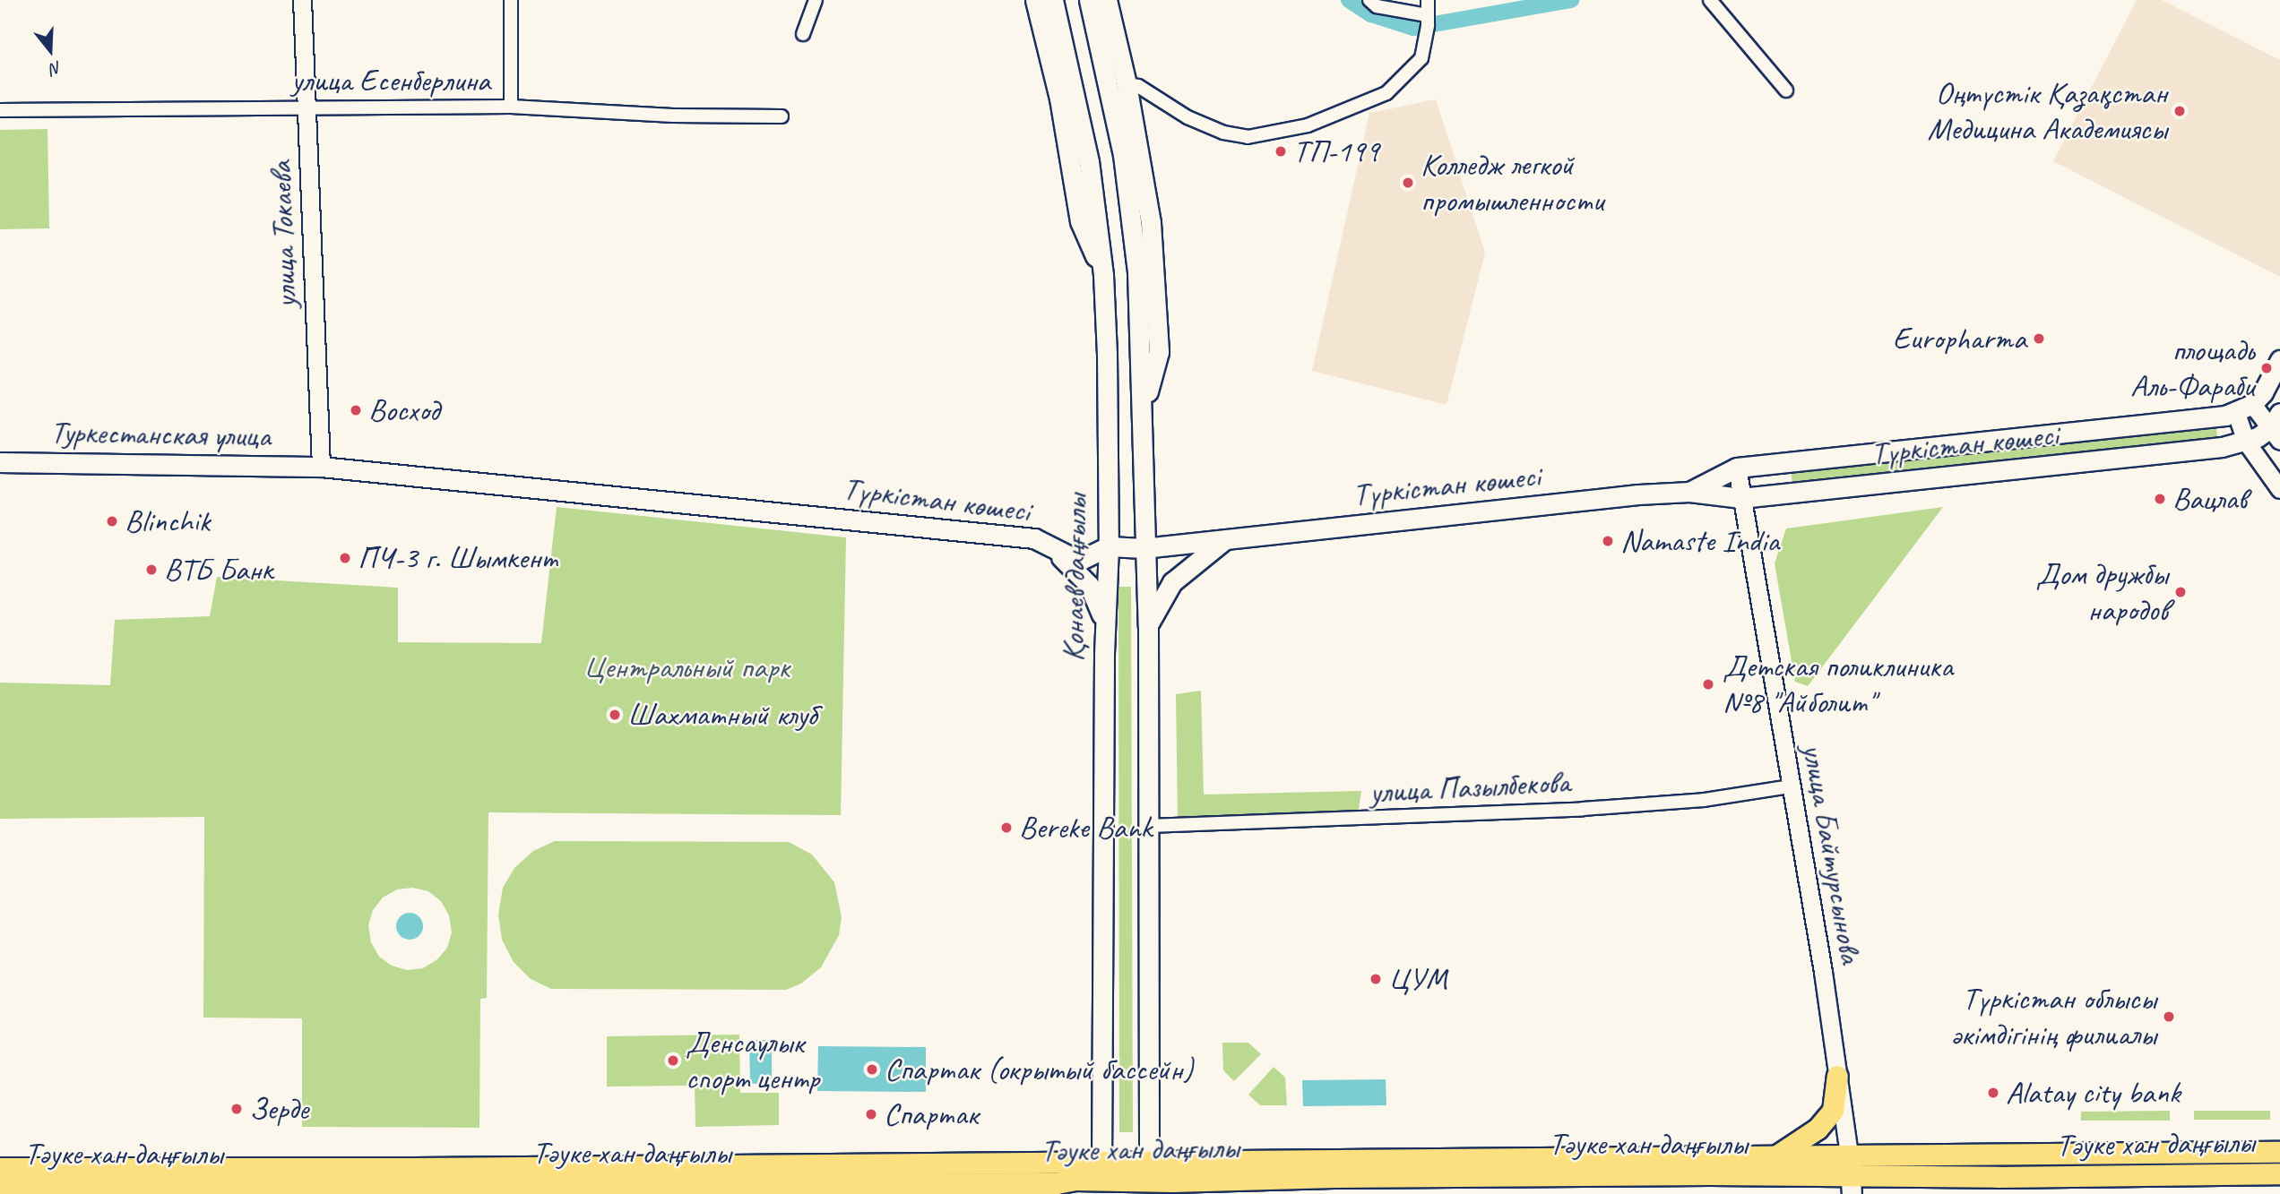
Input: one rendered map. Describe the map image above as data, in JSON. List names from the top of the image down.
{
  "streets": {
    "main road": [
      "Туркестанская улица",
      "Түркістан көшесі",
      "Қонаев даңғылы",
      "улица Байтурсынова",
      "Тәуке хан даңғылы"
    ],
    "street": ["улица Есенберлина", "улица Токаева", "улица Пазылбекова"]
  },
  "crossings": [
    ["улица Есенберлина", "улица Токаева"],
    ["улица Токаева", "Туркестанская улица"],
    ["улица Токаева", "Түркістан көшесі"],
    ["Туркестанская улица", "Түркістан көшесі"],
    ["Түркістан көшесі", "Қонаев даңғылы"],
    ["Түркістан көшесі", "улица Байтурсынова"],
    ["Қонаев даңғылы", "Тәуке хан даңғылы"],
    ["улица Пазылбекова", "улица Байтурсынова"],
    ["улица Байтурсынова", "Тәуке хан даңғылы"]
  ],
  "parks": ["Центральный парк"],
  "places": [
    "Оңтүстік Қазақстан Медицина Академиясы",
    "ТП-199",
    "Колледж легкой промышленности",
    "Europharma",
    "площадь Аль-Фараби",
    "Восход",
    "Вацлав",
    "Blinchik",
    "Namaste India",
    "ПЧ-3 г. Шымкент",
    "ВТБ Банк",
    "Дом дружбы народов",
    "Детская поликлиника №8 \"Айболит\"",
    "Шахматный клуб",
    "Bereke Bank",
    "ЦУМ",
    "Түркістан облысы әкімдігінің филиалы",
    "Денсаулык спорт центр",
    "Спартак (окрытый бассейн)",
    "Alatay city bank",
    "Зерде",
    "Спартак"
  ],
  "north": "bottom"
}
